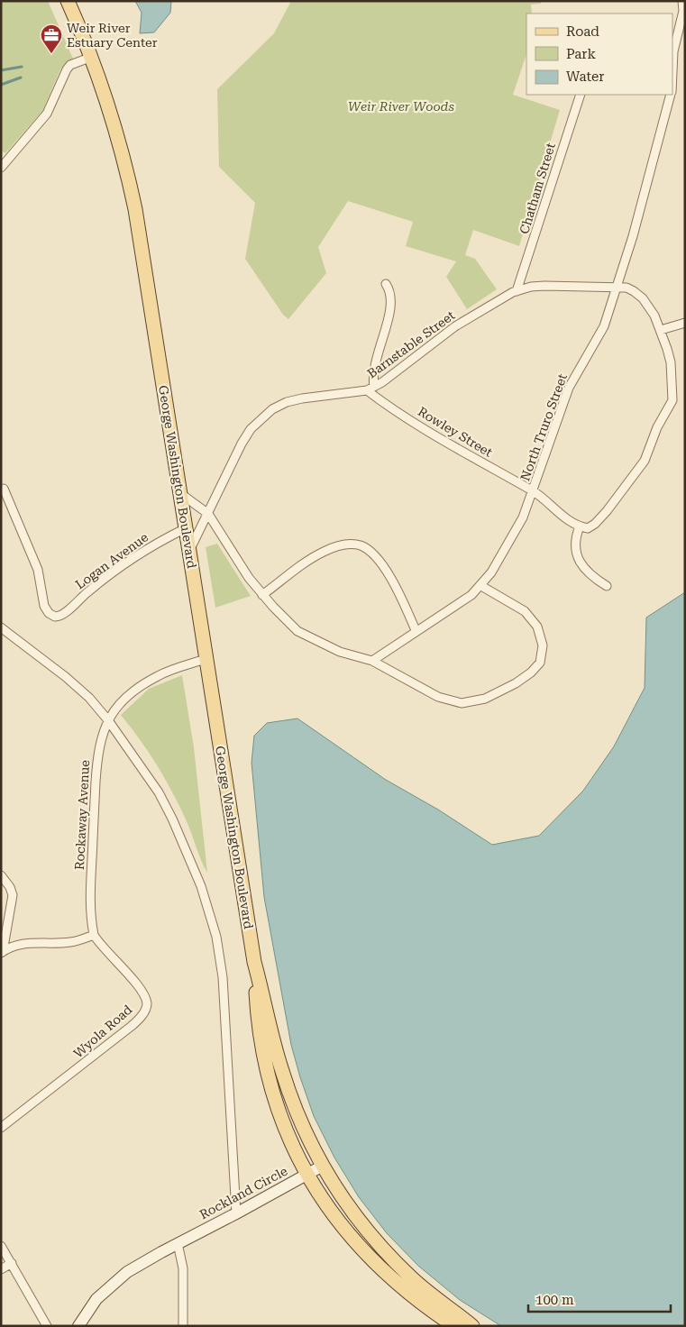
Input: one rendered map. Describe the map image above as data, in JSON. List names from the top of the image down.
{
  "streets": {
    "main road": ["George Washington Boulevard"],
    "street": [
      "Chatham Street",
      "Barnstable Street",
      "North Truro Street",
      "Rowley Street",
      "Logan Avenue",
      "Rockaway Avenue",
      "Wyola Road",
      "Rockland Circle"
    ]
  },
  "crossings": [
    ["Chatham Street", "Barnstable Street"],
    ["Barnstable Street", "North Truro Street"],
    ["Barnstable Street", "Rowley Street"],
    ["Barnstable Street", "George Washington Boulevard"],
    ["North Truro Street", "Rowley Street"],
    ["George Washington Boulevard", "Logan Avenue"],
    ["George Washington Boulevard", "Rockaway Avenue"],
    ["George Washington Boulevard", "Rockland Circle"],
    ["Rockaway Avenue", "Wyola Road"]
  ],
  "parks": ["Weir River Woods"],
  "places": {
    "office": ["Weir River Estuary Center"]
  },
  "legend": ["Road", "Park", "Water"],
  "scale_bar": "100 m"
}
